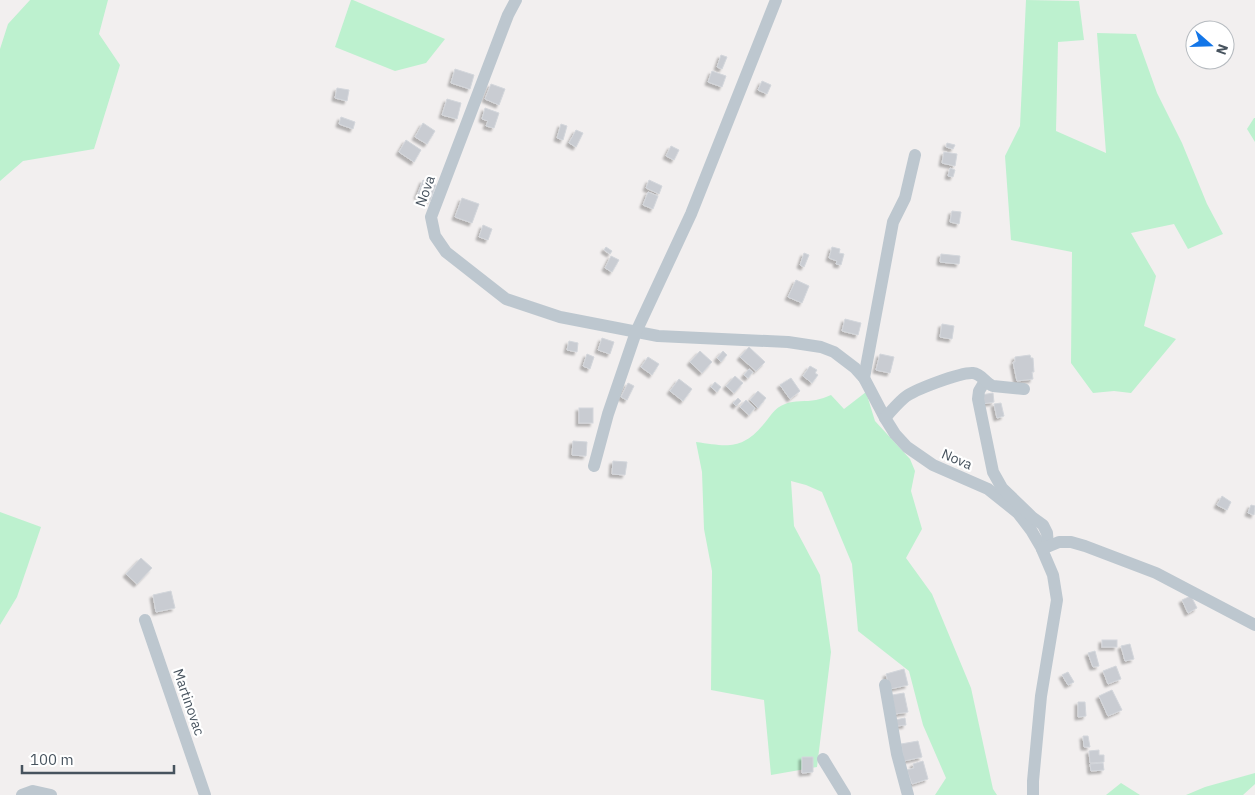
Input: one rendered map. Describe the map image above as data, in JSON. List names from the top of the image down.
{
  "streets": {
    "street": ["Nova", "Martinovac"]
  },
  "scale_bar": "100 m",
  "north": "right"
}
